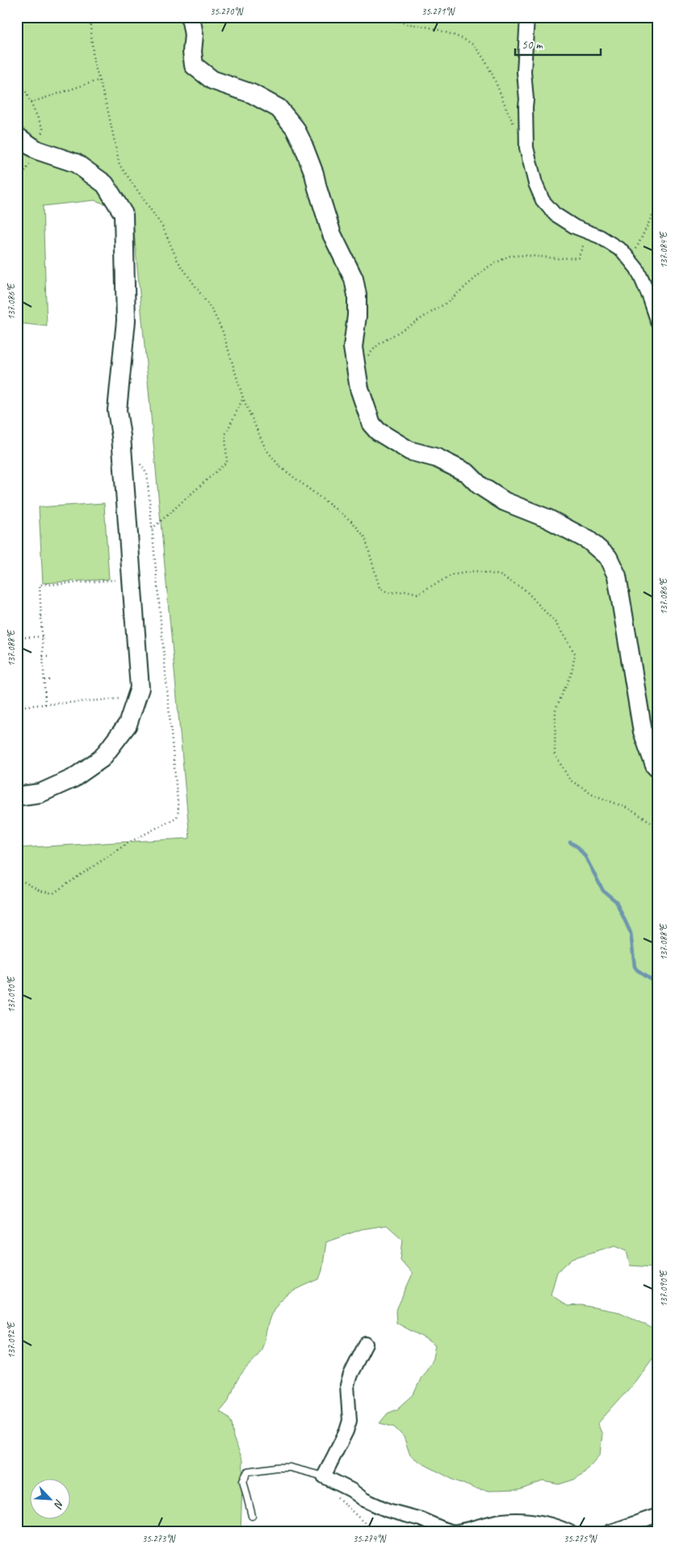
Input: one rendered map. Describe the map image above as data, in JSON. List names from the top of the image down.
{
  "scale_bar": "50 m",
  "north": "bottom right",
  "coordinates": [
    "35.270°N",
    "35.271°N",
    "137.084°E",
    "137.086°E",
    "137.088°E",
    "137.090°E",
    "137.092°E",
    "35.273°N",
    "35.274°N",
    "35.275°N"
  ]
}
